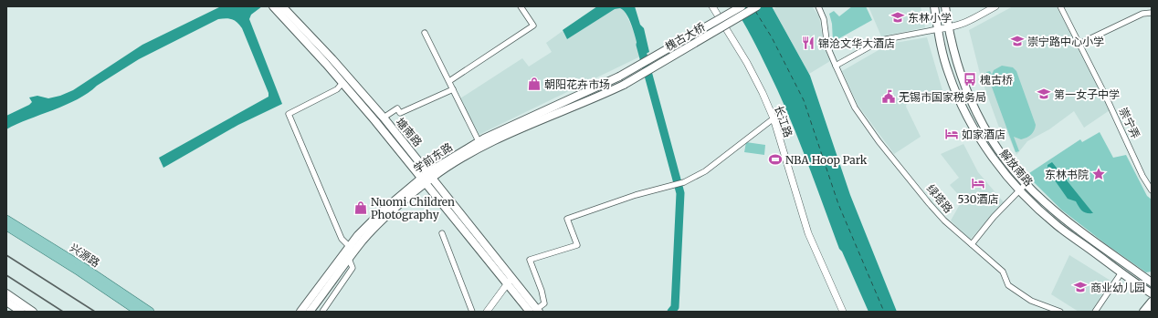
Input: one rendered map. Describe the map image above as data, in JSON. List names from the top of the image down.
{
  "streets": {
    "main road": [
      "槐古大桥",
      "塘南路",
      "学前东路",
      "解放南路",
      "兴源路"
    ],
    "street": ["长江路", "崇宁弄", "绿塔路"]
  },
  "crossings": [
    ["槐古大桥", "学前东路"],
    ["塘南路", "学前东路"]
  ],
  "places": {
    "school or university": [
      "东林小学",
      "崇宁路中心小学",
      "第一女子中学",
      "商业幼儿园"
    ],
    "restaurant": ["锦沧文华大酒店"],
    "bus stop": ["槐古桥"],
    "shop": ["朝阳花卉市场", "Nuomi Children Photography"],
    "public building": ["无锡市国家税务局"],
    "hotel": ["如家酒店", "530酒店"],
    "sports": ["NBA Hoop Park"],
    "place": ["东林书院"]
  }
}
